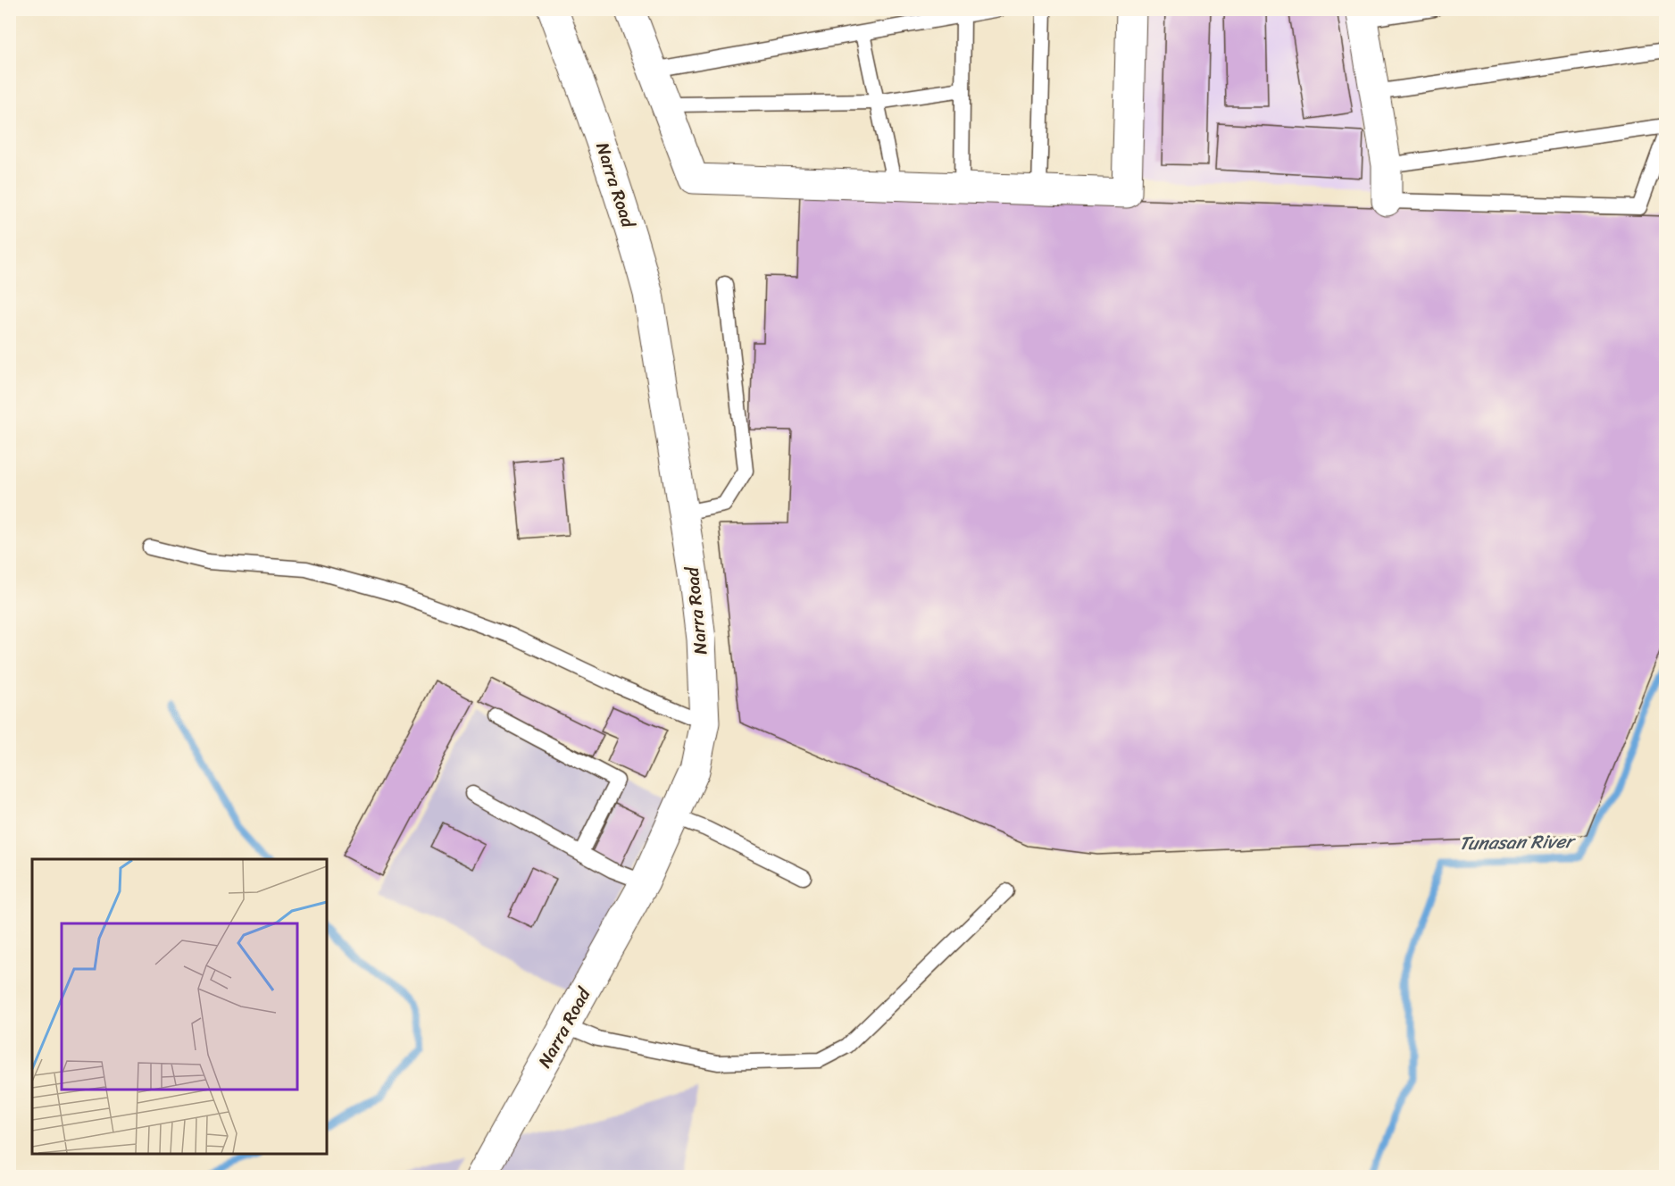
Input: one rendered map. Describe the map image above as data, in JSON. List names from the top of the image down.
{
  "streets": {
    "street": ["Narra Road"]
  },
  "water": ["Tunasan River"]
}
